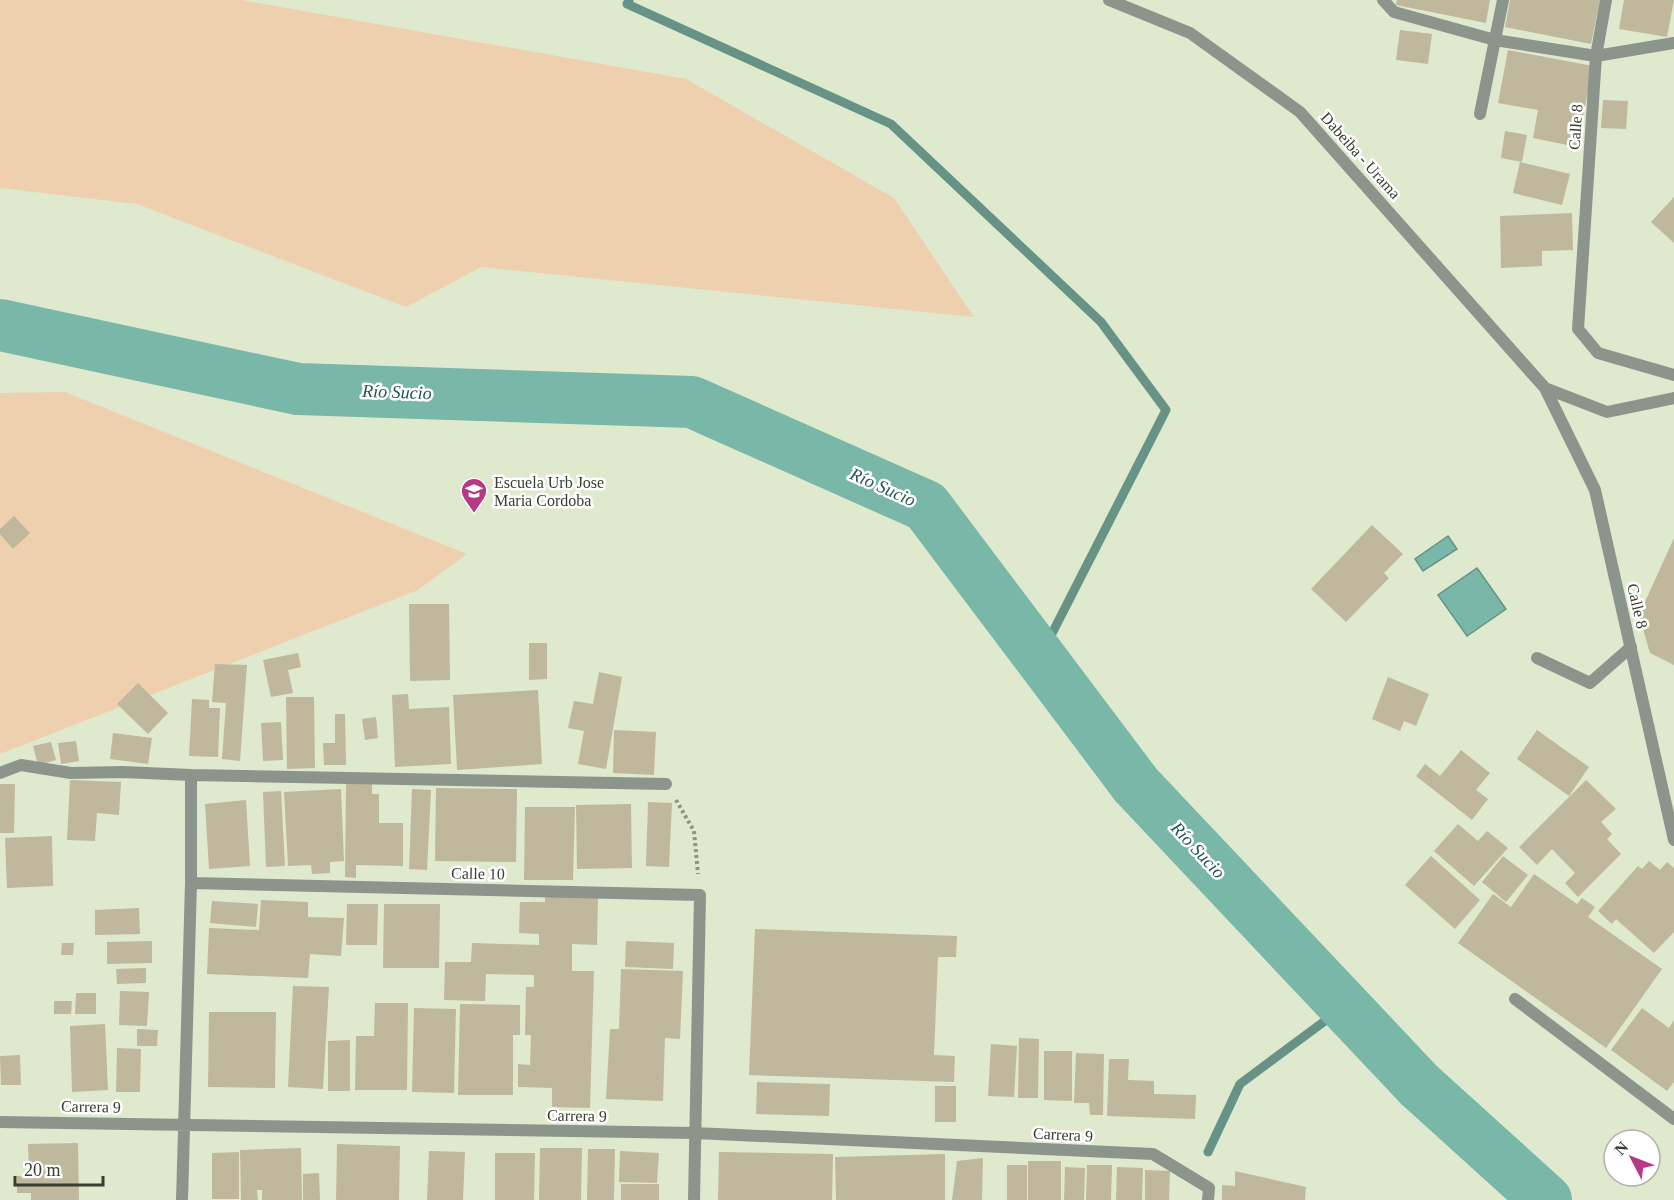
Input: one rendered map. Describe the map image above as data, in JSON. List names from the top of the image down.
{
  "streets": {
    "street": [
      "Calle 8",
      "Dabeiba - Urama",
      "Calle 10",
      "Carrera 9"
    ]
  },
  "crossings": [
    ["Calle 8", "Dabeiba - Urama"]
  ],
  "water": ["Río Sucio"],
  "places": {
    "school or university": ["Escuela Urb Jose Maria Cordoba"]
  },
  "scale_bar": "20 m",
  "north": "top left"
}
